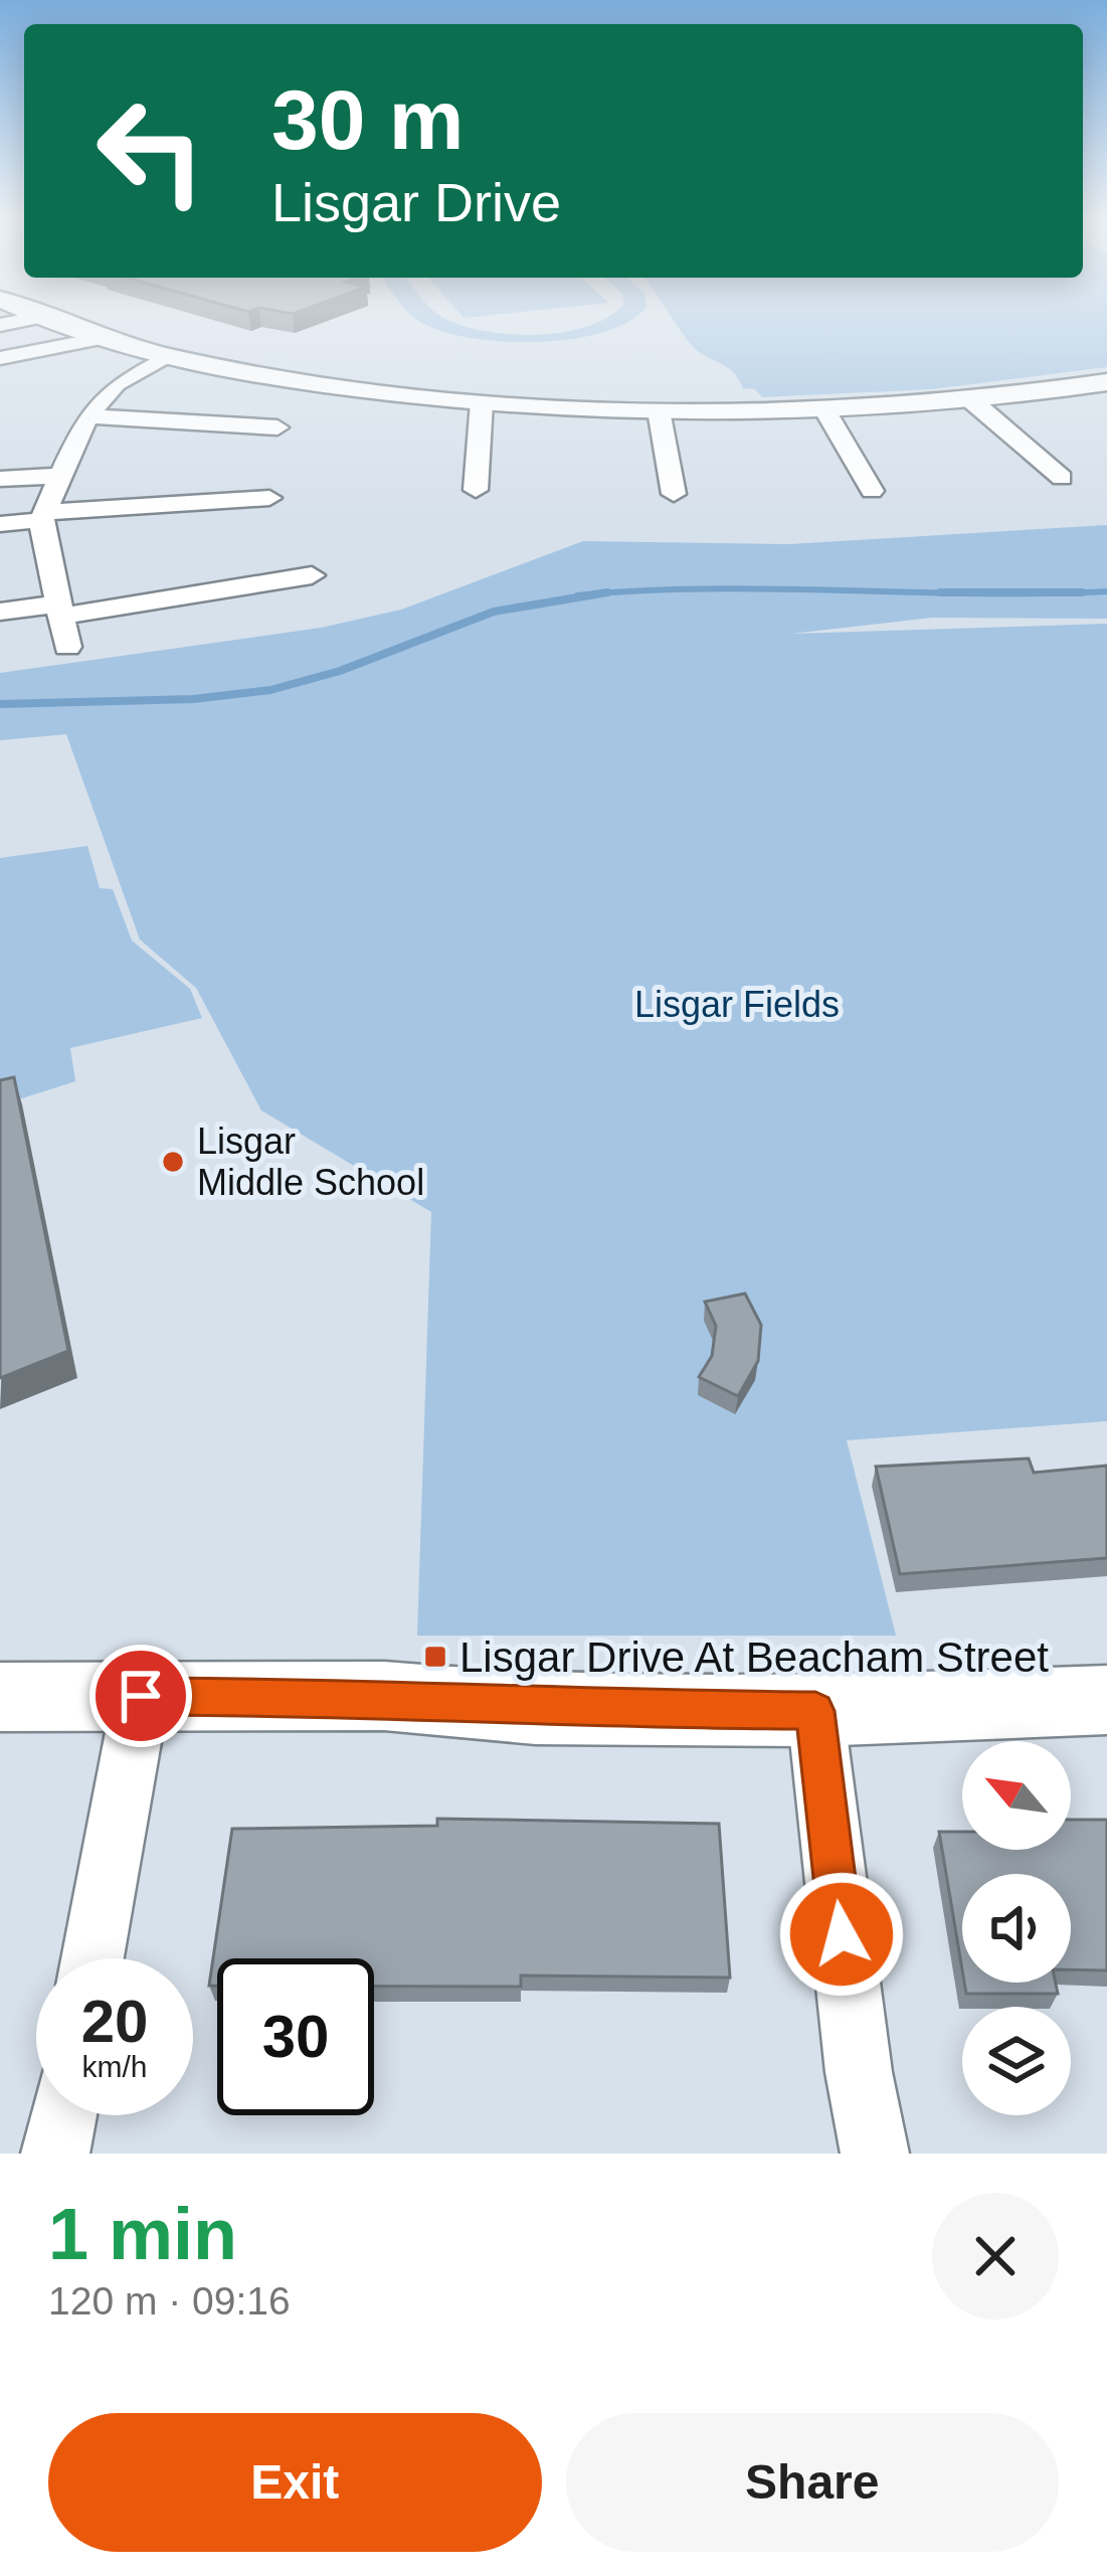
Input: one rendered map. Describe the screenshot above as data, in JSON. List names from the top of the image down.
{
  "parks": ["Lisgar Fields"],
  "places": {
    "other": ["Lisgar Middle School"],
    "transit": ["Lisgar Drive At Beacham Street"]
  },
  "north": "top left",
  "page": {
    "turn": ["30 m", "Lisgar Drive"],
    "speed": "20 km/h",
    "limit": "30",
    "heading": ["1 min", "120 m · 09:16"],
    "buttons": ["Exit", "Share"]
  }
}
